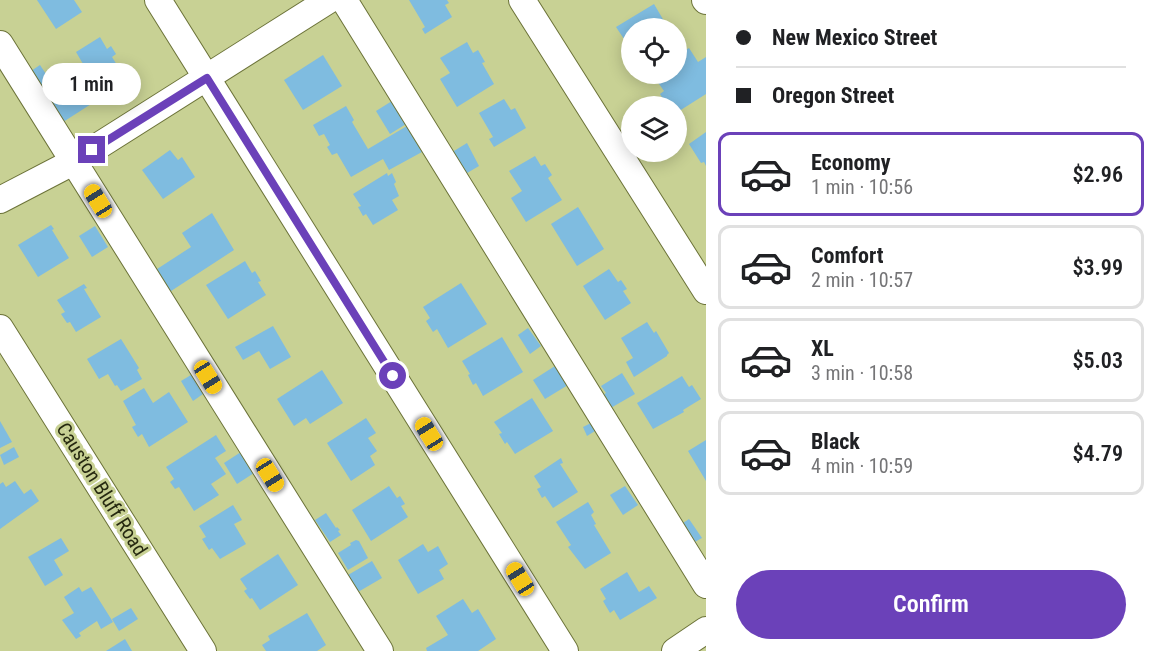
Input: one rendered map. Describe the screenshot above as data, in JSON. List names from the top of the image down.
{
  "streets": {
    "street": ["Causton Bluff Road"]
  },
  "page": {
    "banner": ["New Mexico Street", "Oregon Street"],
    "bubble": "1 min",
    "list": [
      {
        "name": "Economy",
        "note": "1 min · 10:56",
        "value": "$2.96"
      },
      {
        "name": "Comfort",
        "note": "2 min · 10:57",
        "value": "$3.99"
      },
      {
        "name": "XL",
        "note": "3 min · 10:58",
        "value": "$5.03"
      },
      {
        "name": "Black",
        "note": "4 min · 10:59",
        "value": "$4.79"
      }
    ],
    "buttons": "Confirm"
  }
}
